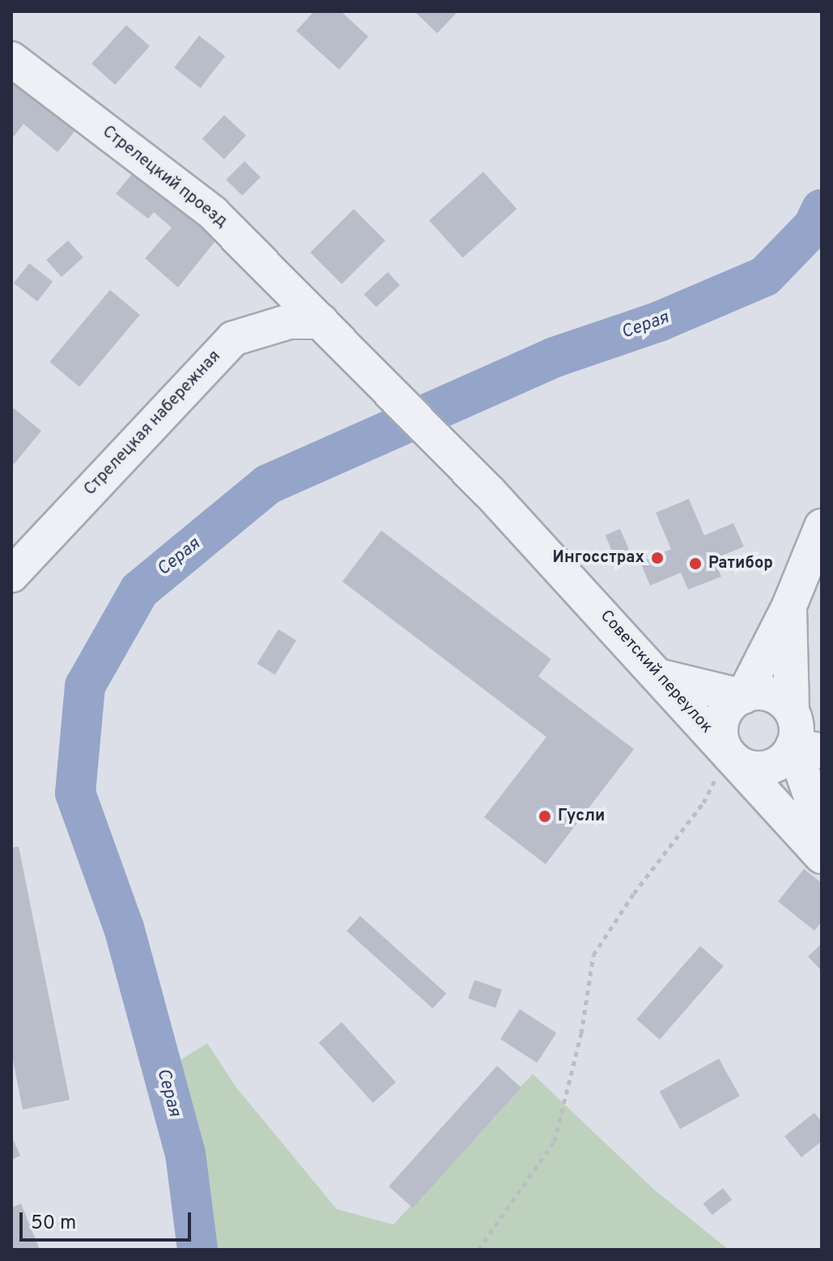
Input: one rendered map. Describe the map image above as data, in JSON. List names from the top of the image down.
{
  "streets": {
    "street": ["Стрелецкий проезд", "Стрелецкая набережная", "Советский переулок"]
  },
  "crossings": [
    ["Стрелецкий проезд", "Стрелецкая набережная"],
    ["Стрелецкий проезд", "Советский переулок"]
  ],
  "water": ["Серая"],
  "places": ["Ингосстрах", "Ратибор", "Гусли"],
  "scale_bar": "50 m"
}
